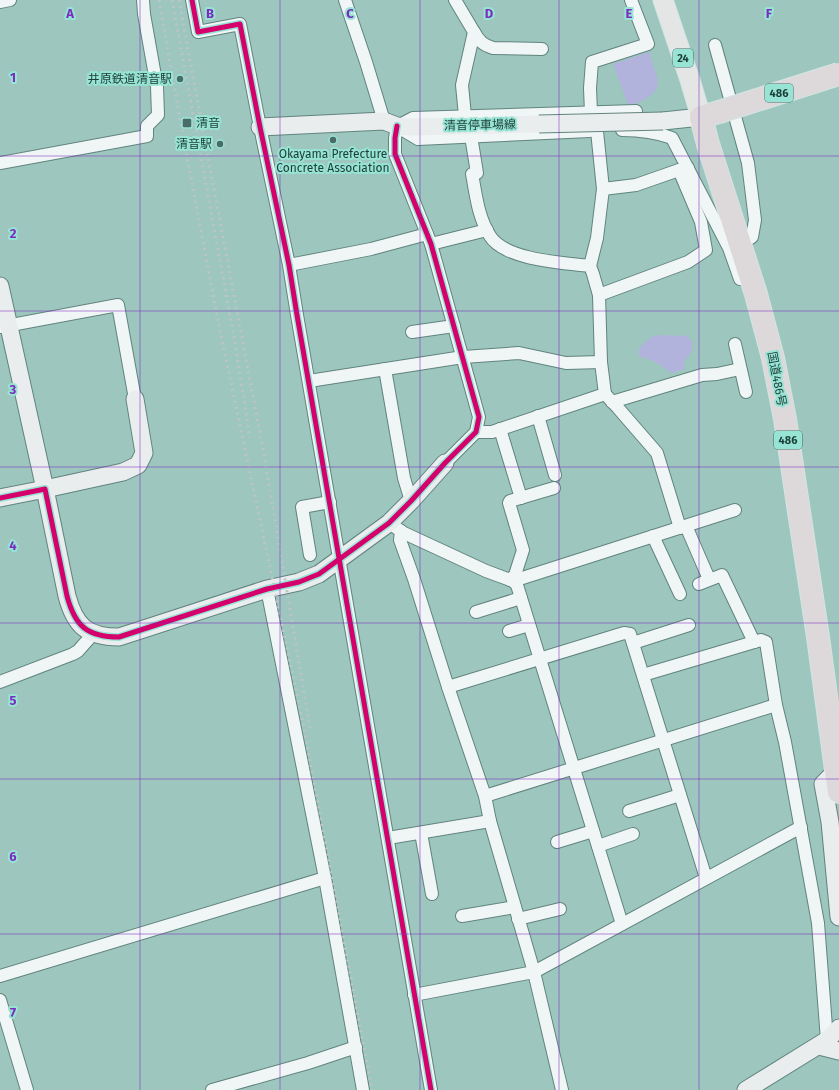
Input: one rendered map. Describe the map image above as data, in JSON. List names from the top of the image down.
{
  "streets": {
    "highway": ["486", "国道486号"],
    "main road": ["24"],
    "street": ["清音停車場線"]
  },
  "crossings": [
    ["24", "486"],
    ["24", "清音停車場線"],
    ["24", "国道486号"],
    ["486", "清音停車場線"],
    ["486", "国道486号"],
    ["清音停車場線", "国道486号"]
  ],
  "places": {
    "other": ["井原鉄道清音駅", "Okayama Prefecture Concrete Association", "清音駅"],
    "transit": ["清音"]
  },
  "grid": {
    "columns": [
      "A",
      "B",
      "C",
      "D",
      "E",
      "F"
    ],
    "rows": [
      "1",
      "2",
      "3",
      "4",
      "5",
      "6",
      "7"
    ]
  }
}
